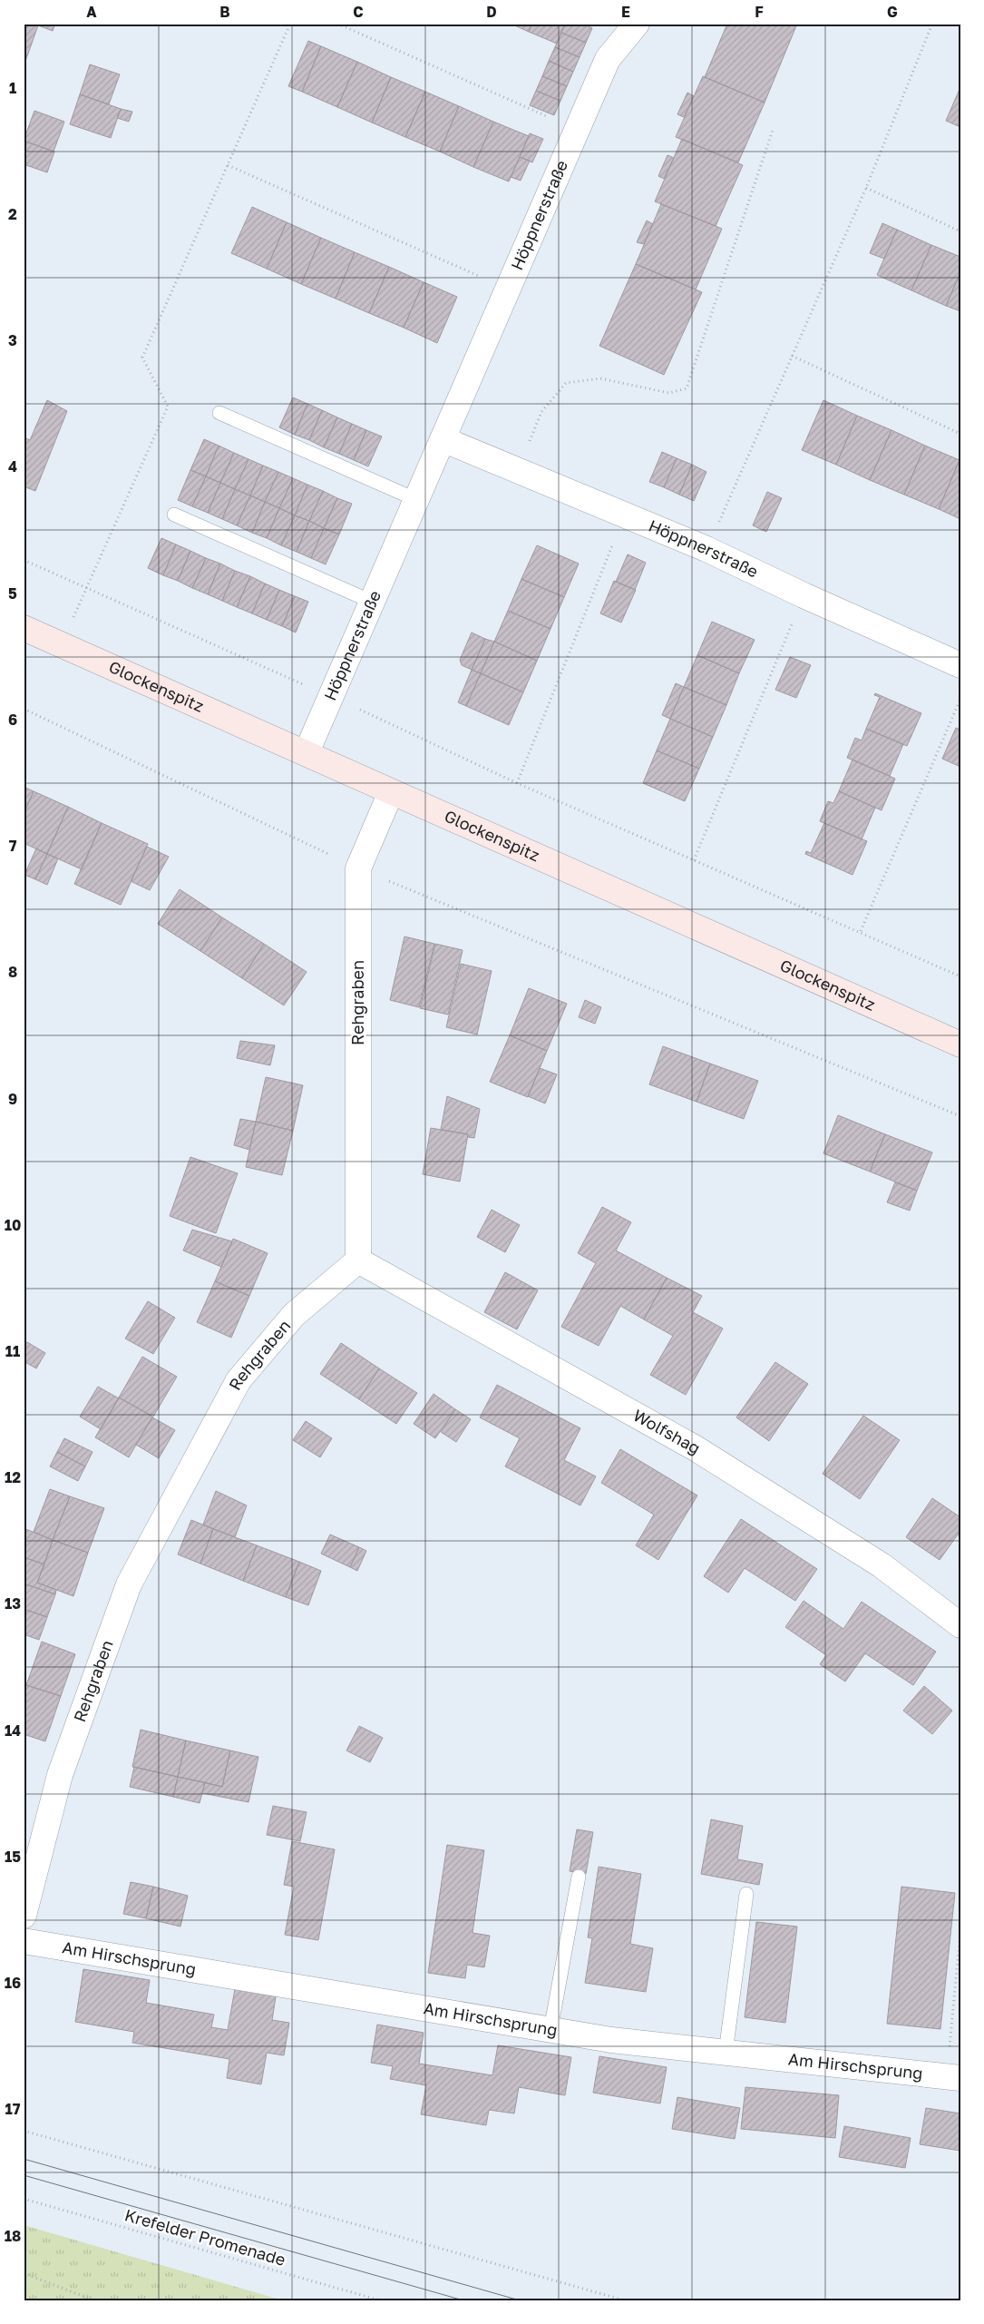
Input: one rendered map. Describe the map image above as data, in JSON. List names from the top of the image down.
{
  "streets": {
    "main road": ["Glockenspitz"],
    "street": [
      "Höppnerstraße",
      "Rehgraben",
      "Wolfshag",
      "Am Hirschsprung"
    ],
    "path": ["Krefelder Promenade"]
  },
  "crossings": [
    ["Höppnerstraße", "Glockenspitz"],
    ["Glockenspitz", "Rehgraben"],
    ["Rehgraben", "Wolfshag"]
  ],
  "grid": {
    "columns": [
      "A",
      "B",
      "C",
      "D",
      "E",
      "F",
      "G"
    ],
    "rows": [
      "1",
      "2",
      "3",
      "4",
      "5",
      "6",
      "7",
      "8",
      "9",
      "10",
      "11",
      "12",
      "13",
      "14",
      "15",
      "16",
      "17",
      "18"
    ]
  }
}
